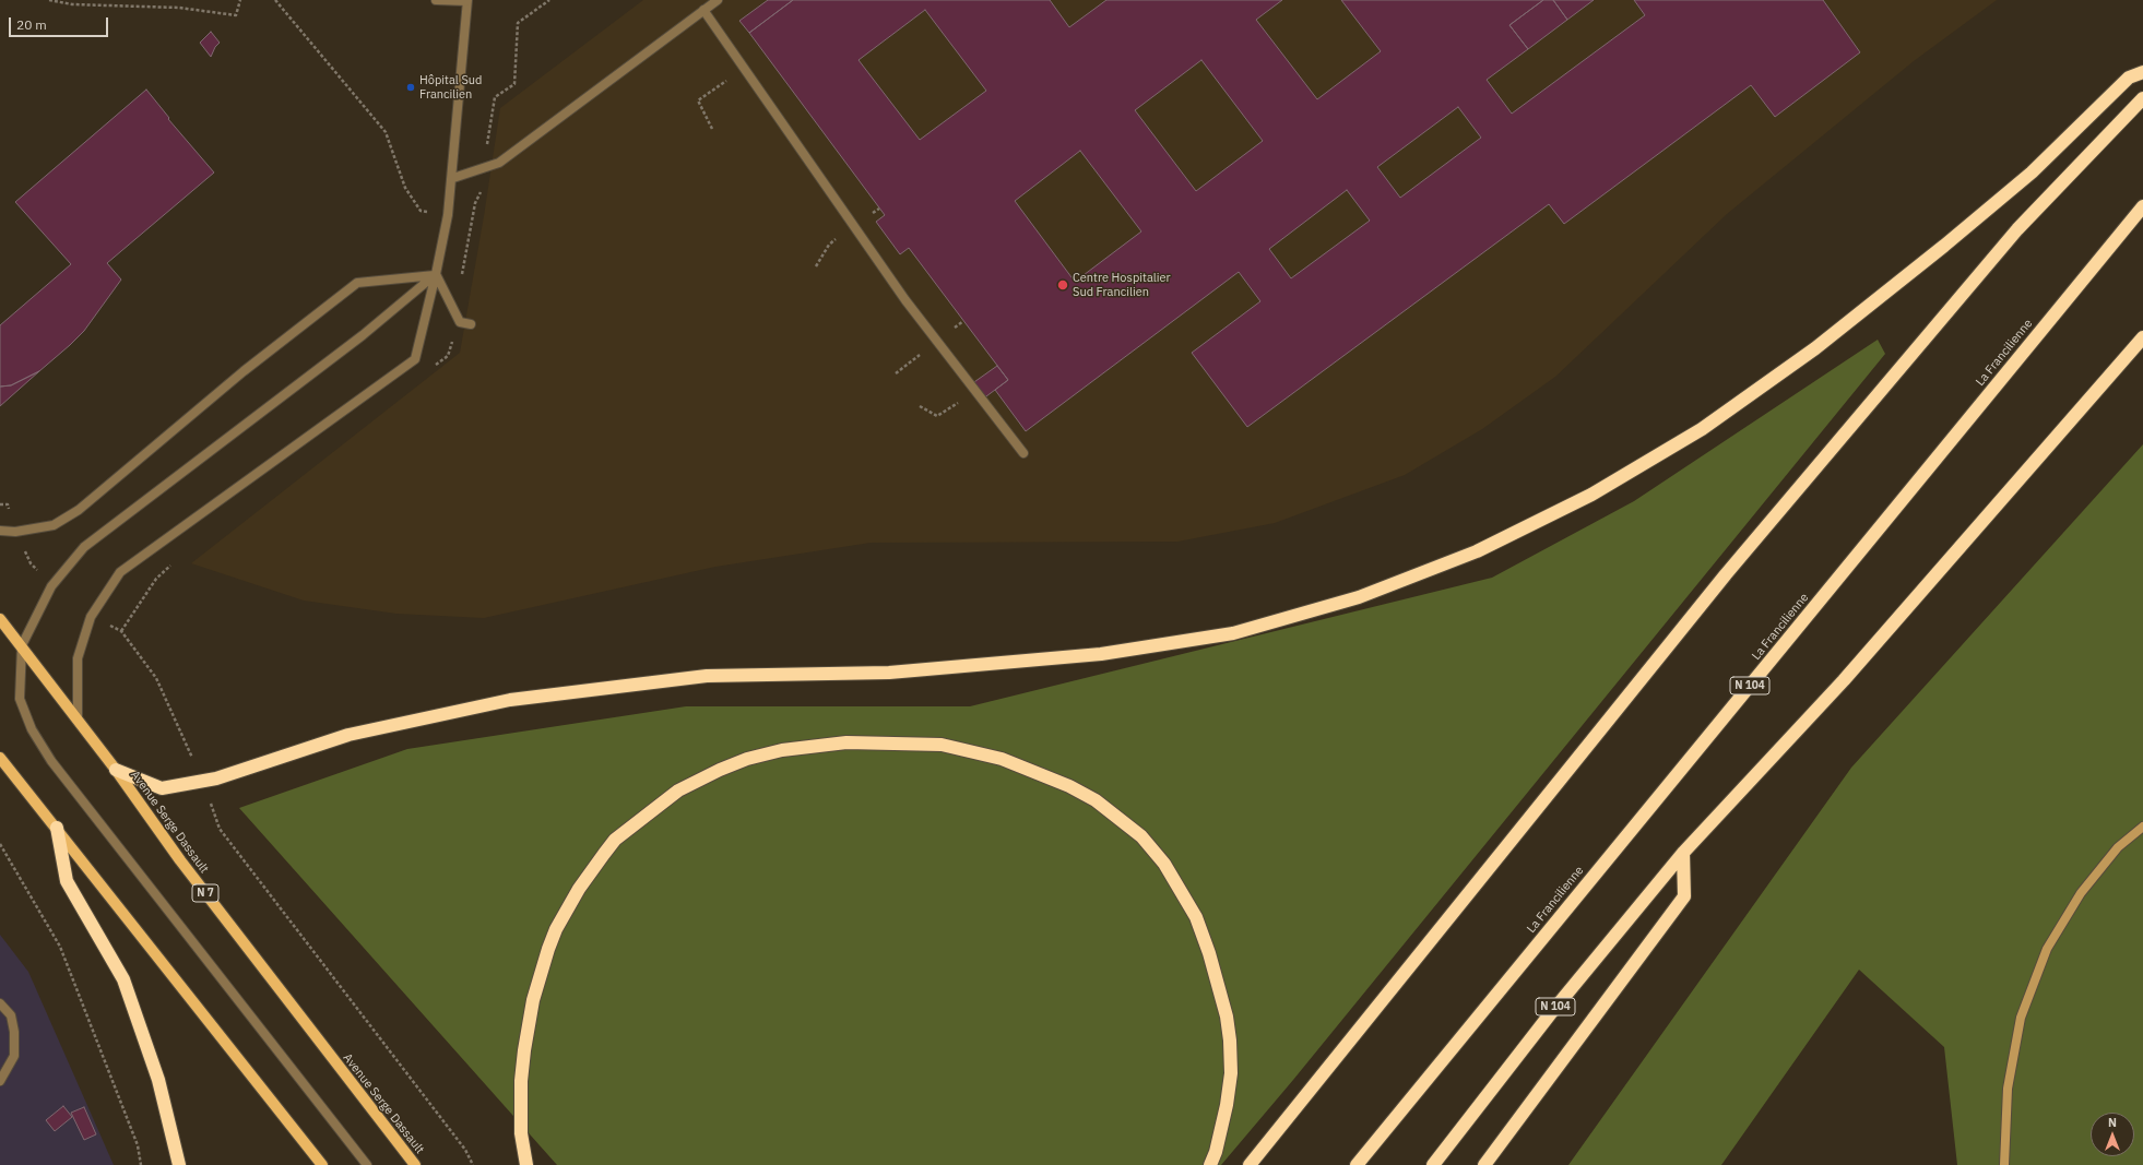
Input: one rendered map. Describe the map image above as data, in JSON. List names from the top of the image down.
{
  "streets": {
    "highway": ["La Francilienne", "N 104"],
    "main road": ["Avenue Serge Dassault", "N 7"]
  },
  "places": ["Hôpital Sud Francilien", "Centre Hospitalier Sud Francilien"],
  "scale_bar": "20 m",
  "north": "top"
}
